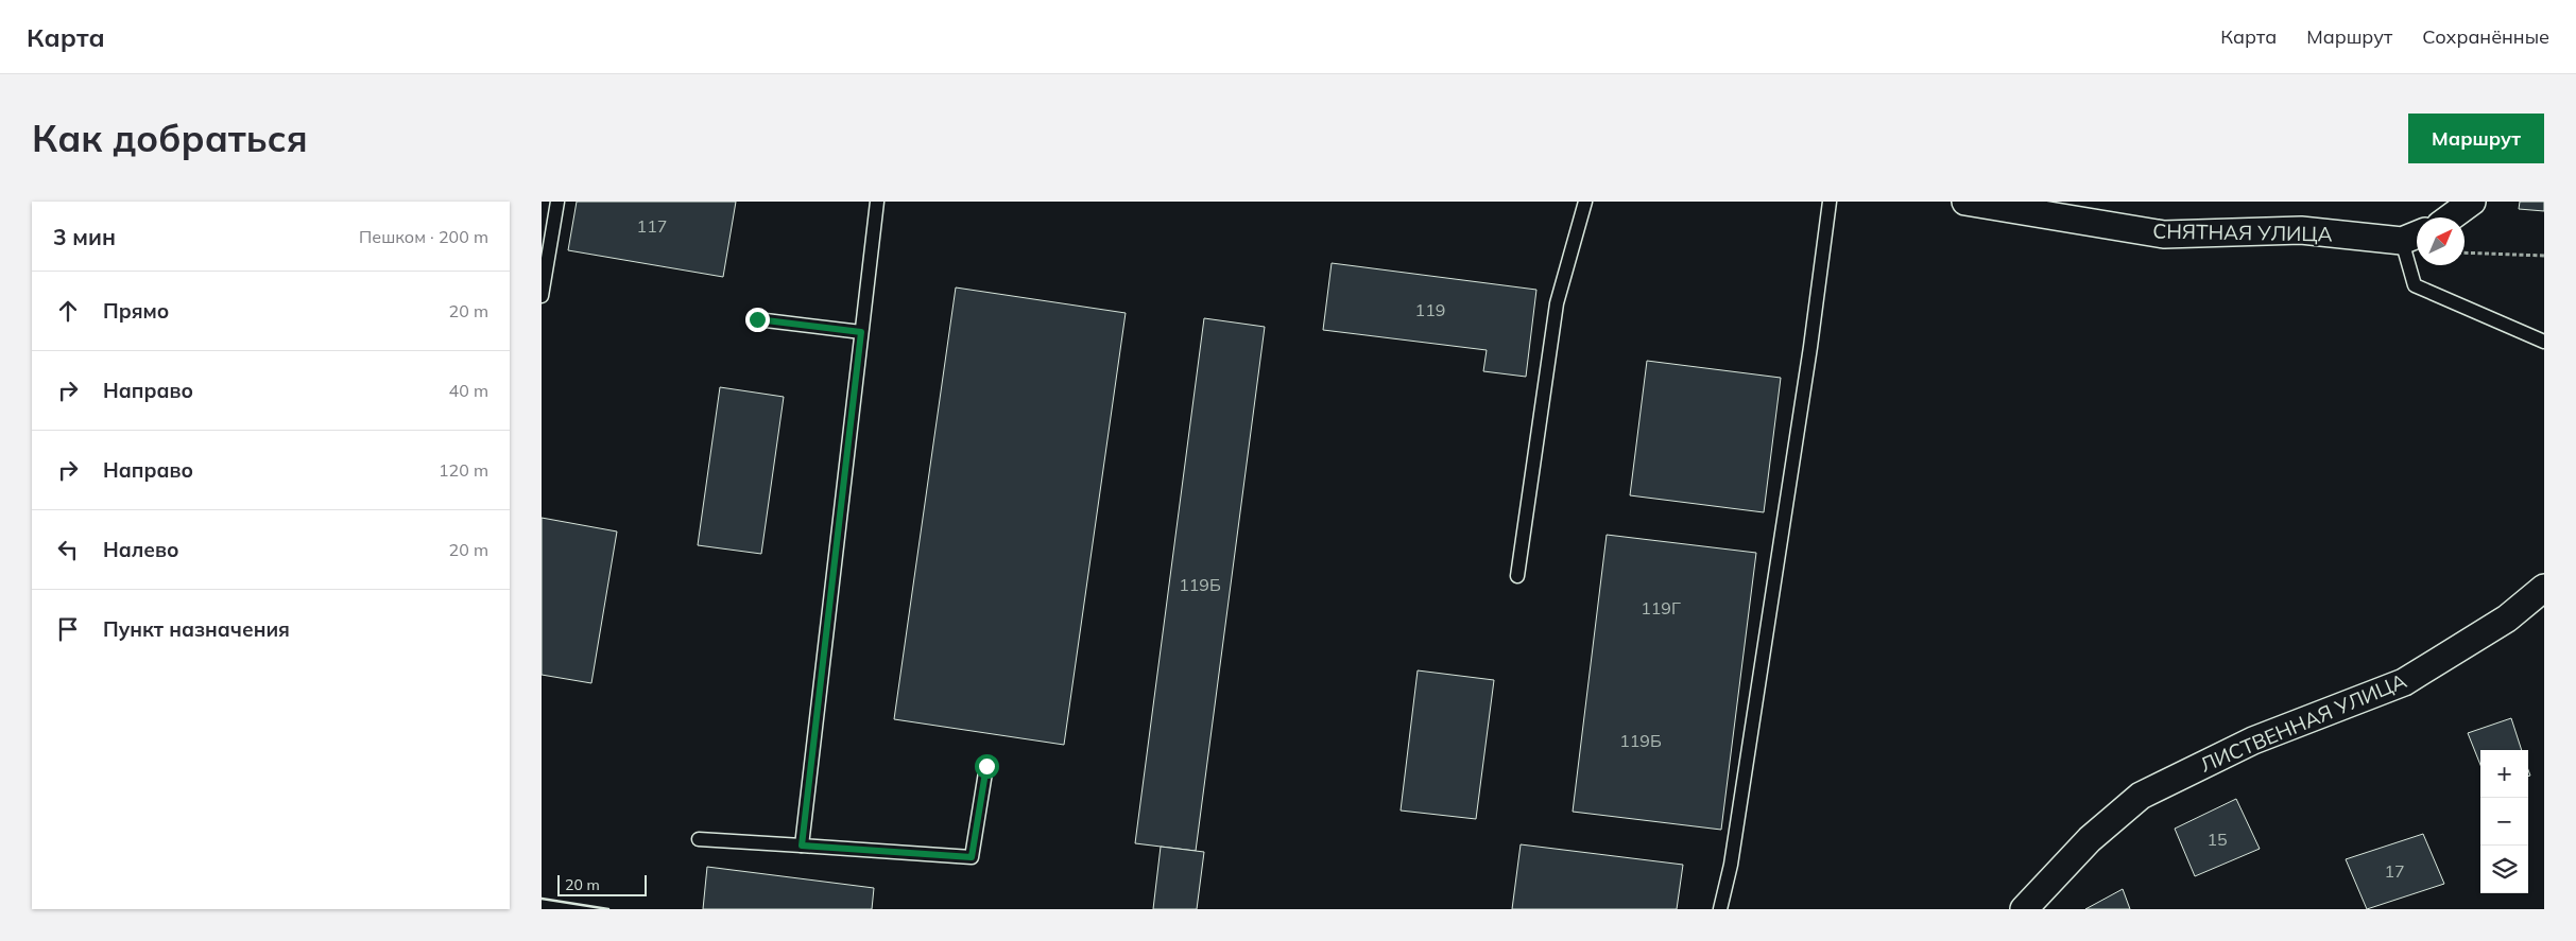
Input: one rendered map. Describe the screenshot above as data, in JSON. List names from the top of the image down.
{
  "streets": {
    "street": ["СНЯТНАЯ УЛИЦА", "ЛИСТВЕННАЯ УЛИЦА"]
  },
  "house_numbers": [
    "117",
    "119",
    "119Б",
    "119Г",
    "119Б",
    "15",
    "17"
  ],
  "scale_bar": "20 m",
  "north": "top right",
  "page": {
    "header": "Карта",
    "nav": ["Карта", "Маршрут", "Сохранённые"],
    "buttons": "Маршрут",
    "title": "Как добраться",
    "heading": ["3 мин", "Пешком · 200 m"],
    "list": [
      ["Прямо", "20 m"],
      ["Направо", "40 m"],
      ["Направо", "120 m"],
      ["Налево", "20 m"],
      "Пункт назначения"
    ],
    "map_buttons": ["+", "−"],
    "scale": "20 m"
  }
}
